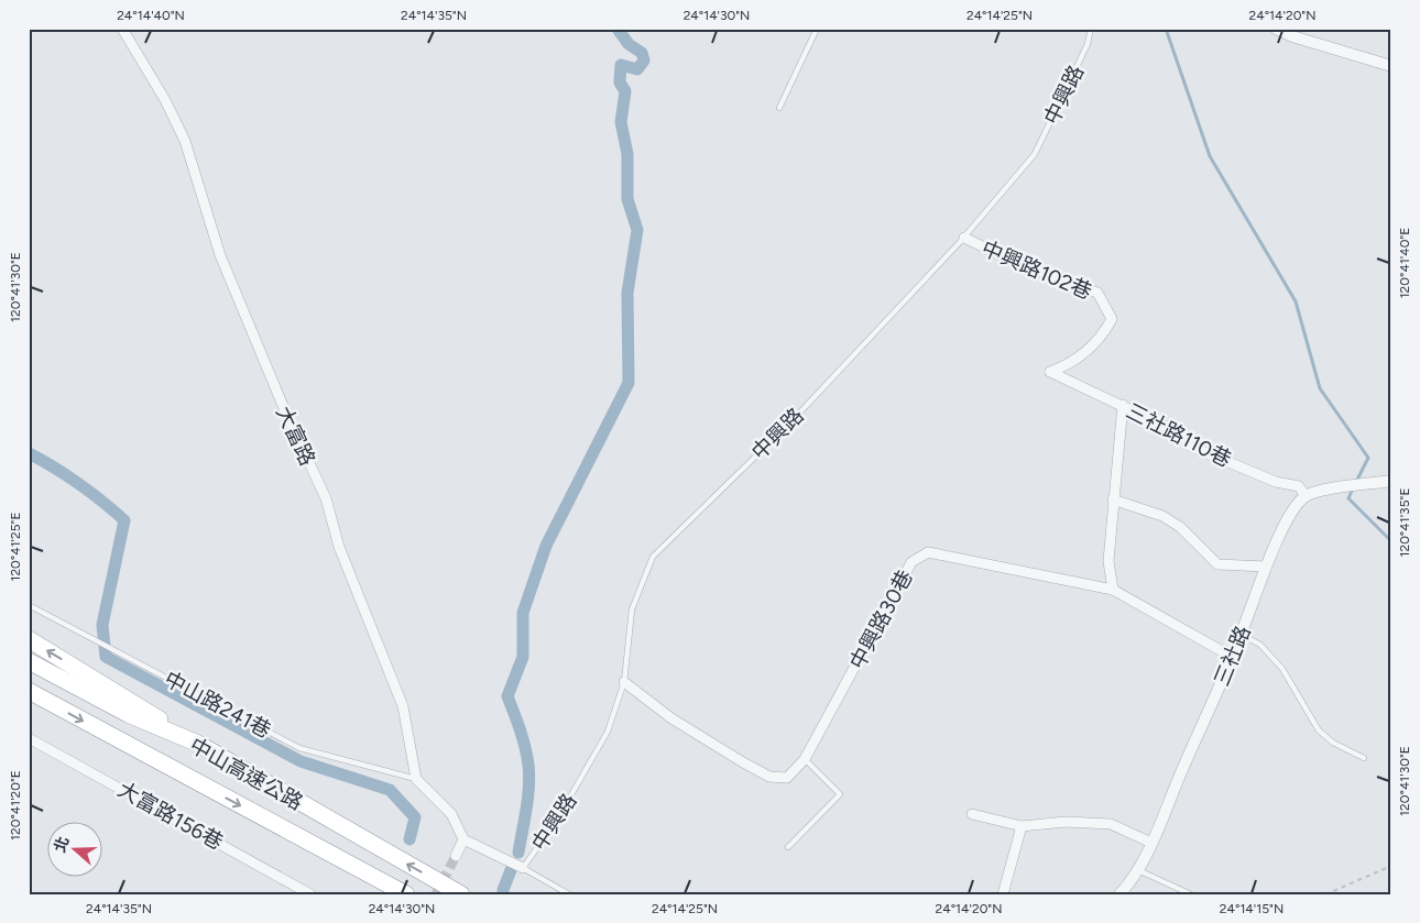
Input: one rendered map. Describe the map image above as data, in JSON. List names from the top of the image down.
{
  "streets": {
    "highway": ["中山高速公路"],
    "street": [
      "中興路102巷",
      "三社路110巷",
      "大富路",
      "中興路30巷",
      "三社路",
      "大富路156巷"
    ],
    "lane": ["中興路", "中山路241巷"]
  },
  "crossings": [
    ["中興路", "中興路102巷"],
    ["中興路", "中興路30巷"],
    ["中興路102巷", "三社路110巷"],
    ["三社路110巷", "三社路"],
    ["大富路", "中山路241巷"],
    ["中興路30巷", "三社路"]
  ],
  "north": "left",
  "coordinates": [
    "24°14'40\"N",
    "24°14'35\"N",
    "24°14'30\"N",
    "24°14'25\"N",
    "24°14'20\"N",
    "120°41'40\"E",
    "120°41'30\"E",
    "120°41'35\"E",
    "120°41'25\"E",
    "120°41'20\"E",
    "24°14'15\"N"
  ]
}
